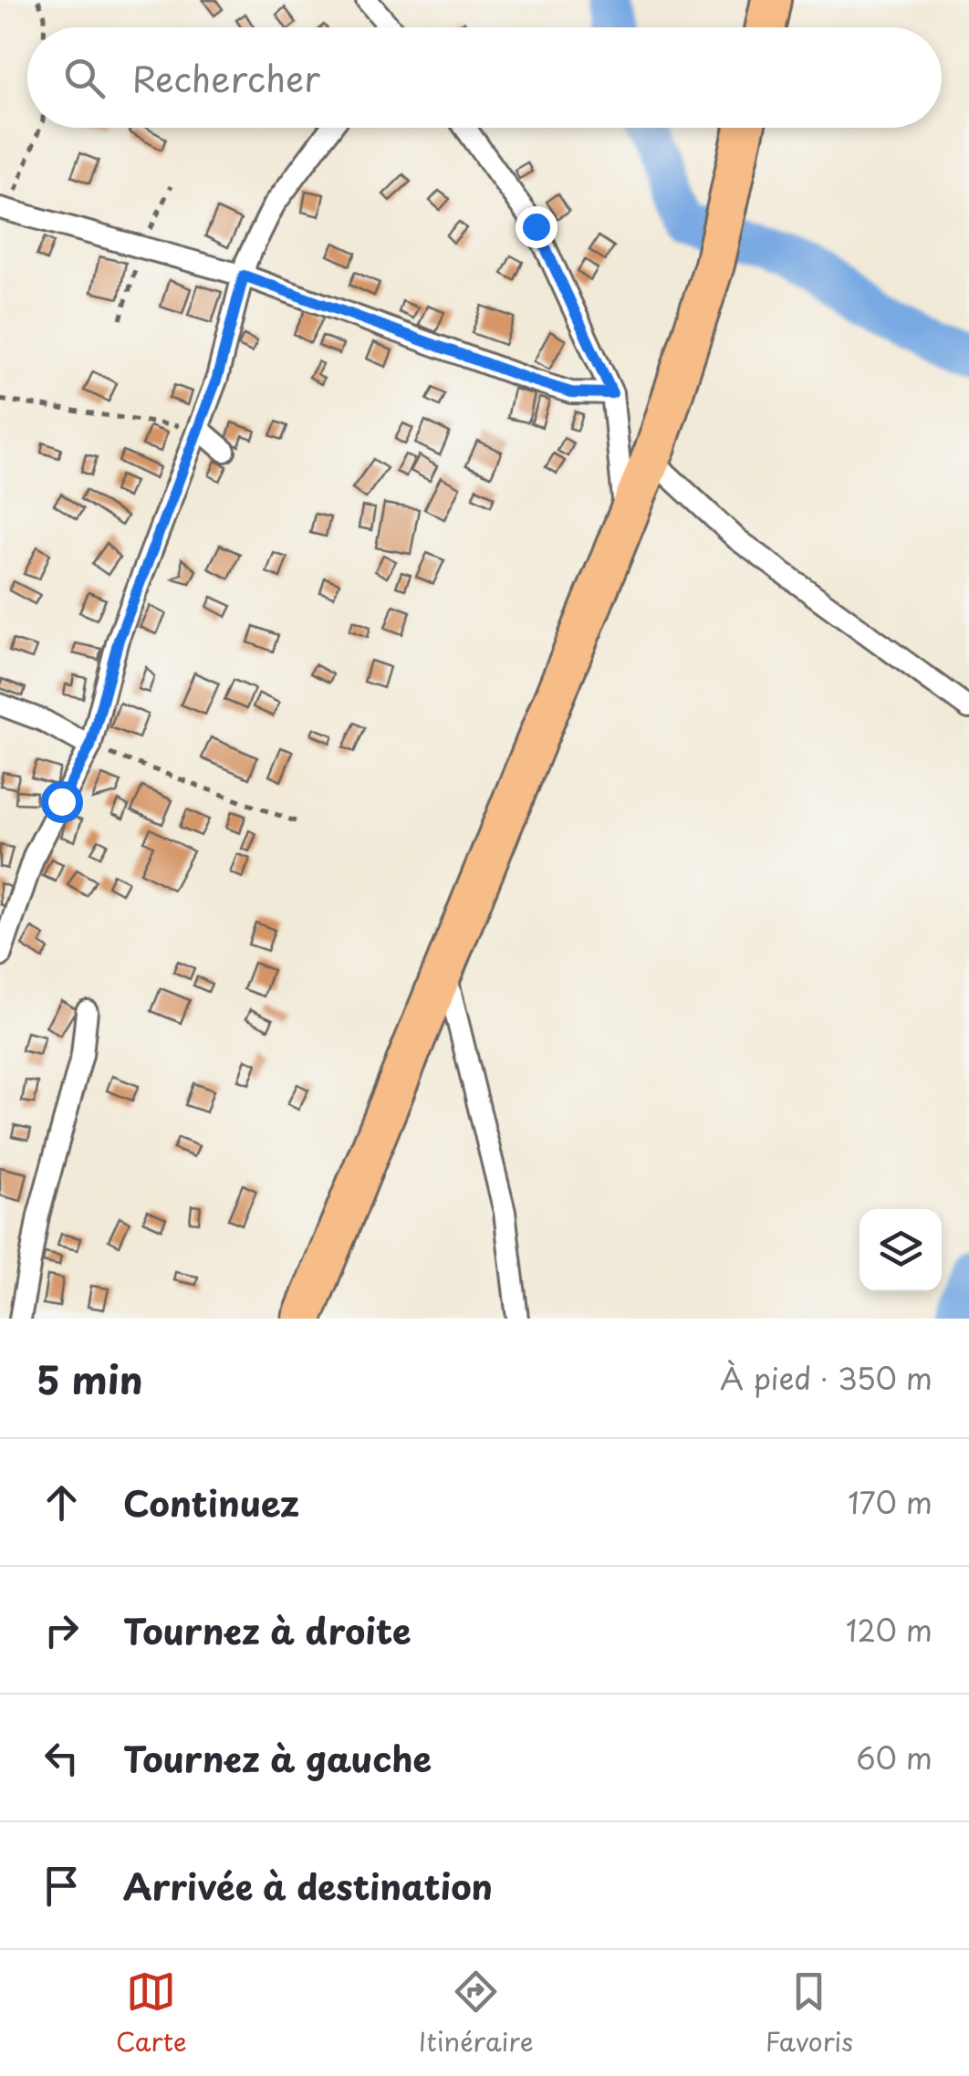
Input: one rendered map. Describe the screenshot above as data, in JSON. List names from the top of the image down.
{
  "page": {
    "search": "Rechercher",
    "heading": ["5 min", "À pied · 350 m"],
    "list": [
      ["Continuez", "170 m"],
      ["Tournez à droite", "120 m"],
      ["Tournez à gauche", "60 m"],
      "Arrivée à destination"
    ],
    "nav": ["Carte", "Itinéraire", "Favoris"]
  }
}
